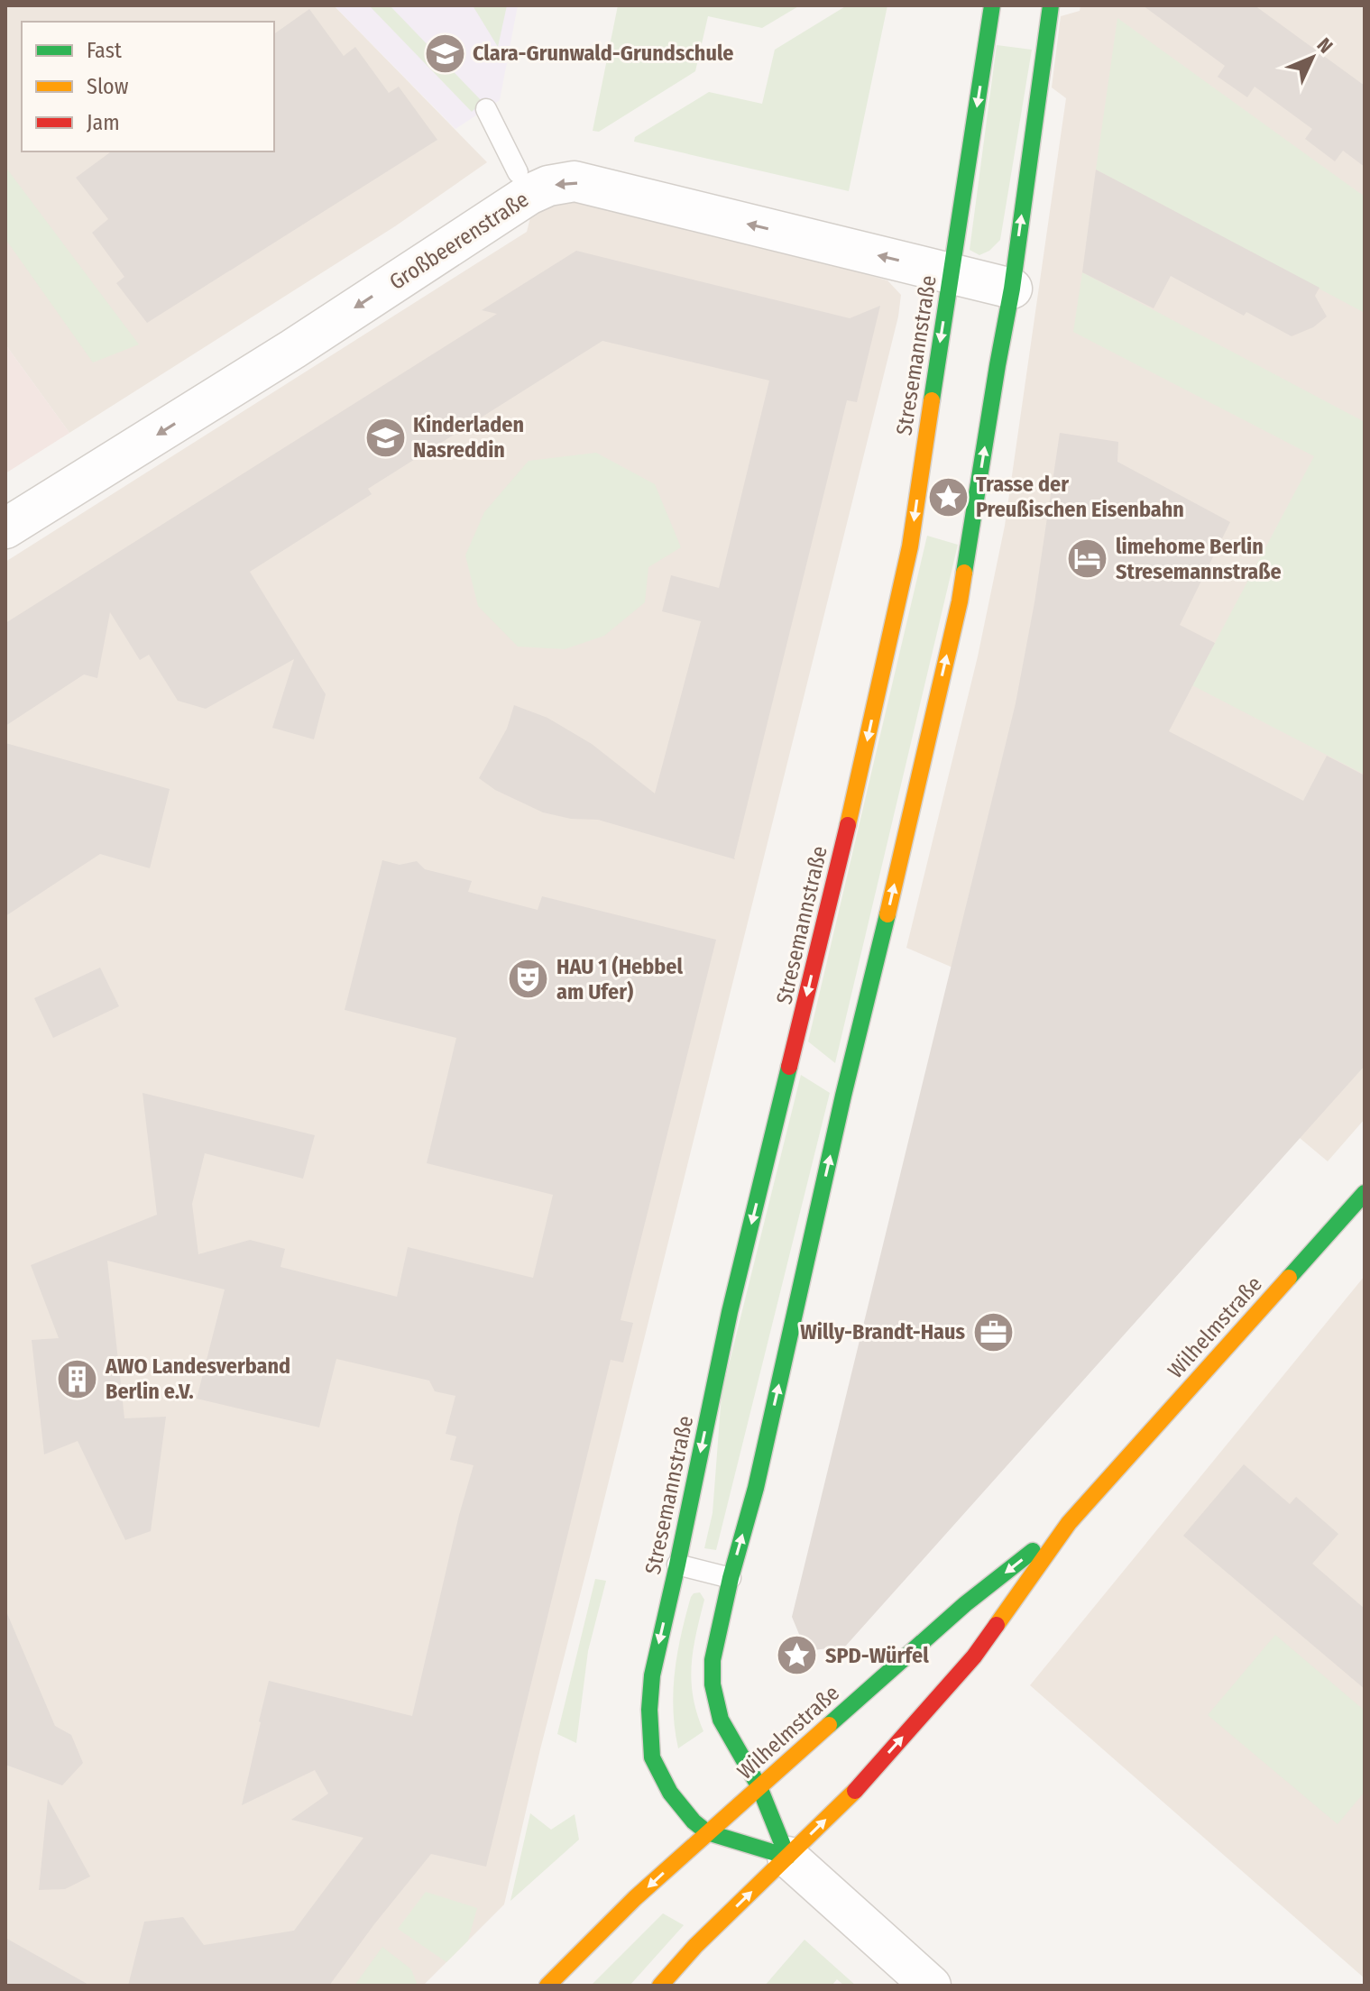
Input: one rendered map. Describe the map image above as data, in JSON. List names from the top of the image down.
{
  "streets": {
    "main road": ["Stresemannstraße", "Wilhelmstraße"],
    "street": ["Großbeerenstraße"]
  },
  "crossings": [
    ["Großbeerenstraße", "Stresemannstraße"],
    ["Stresemannstraße", "Wilhelmstraße"]
  ],
  "one_way": ["Großbeerenstraße"],
  "places": {
    "school or university": ["Clara-Grunwald-Grundschule", "Kinderladen Nasreddin"],
    "place": ["Trasse der Preußischen Eisenbahn", "SPD-Würfel"],
    "hotel": ["limehome Berlin Stresemannstraße"],
    "theatre": ["HAU 1 (Hebbel am Ufer)"],
    "office": ["Willy-Brandt-Haus"],
    "building": ["AWO Landesverband Berlin e.V."]
  },
  "legend": ["Fast", "Slow", "Jam"],
  "north": "top right"
}
